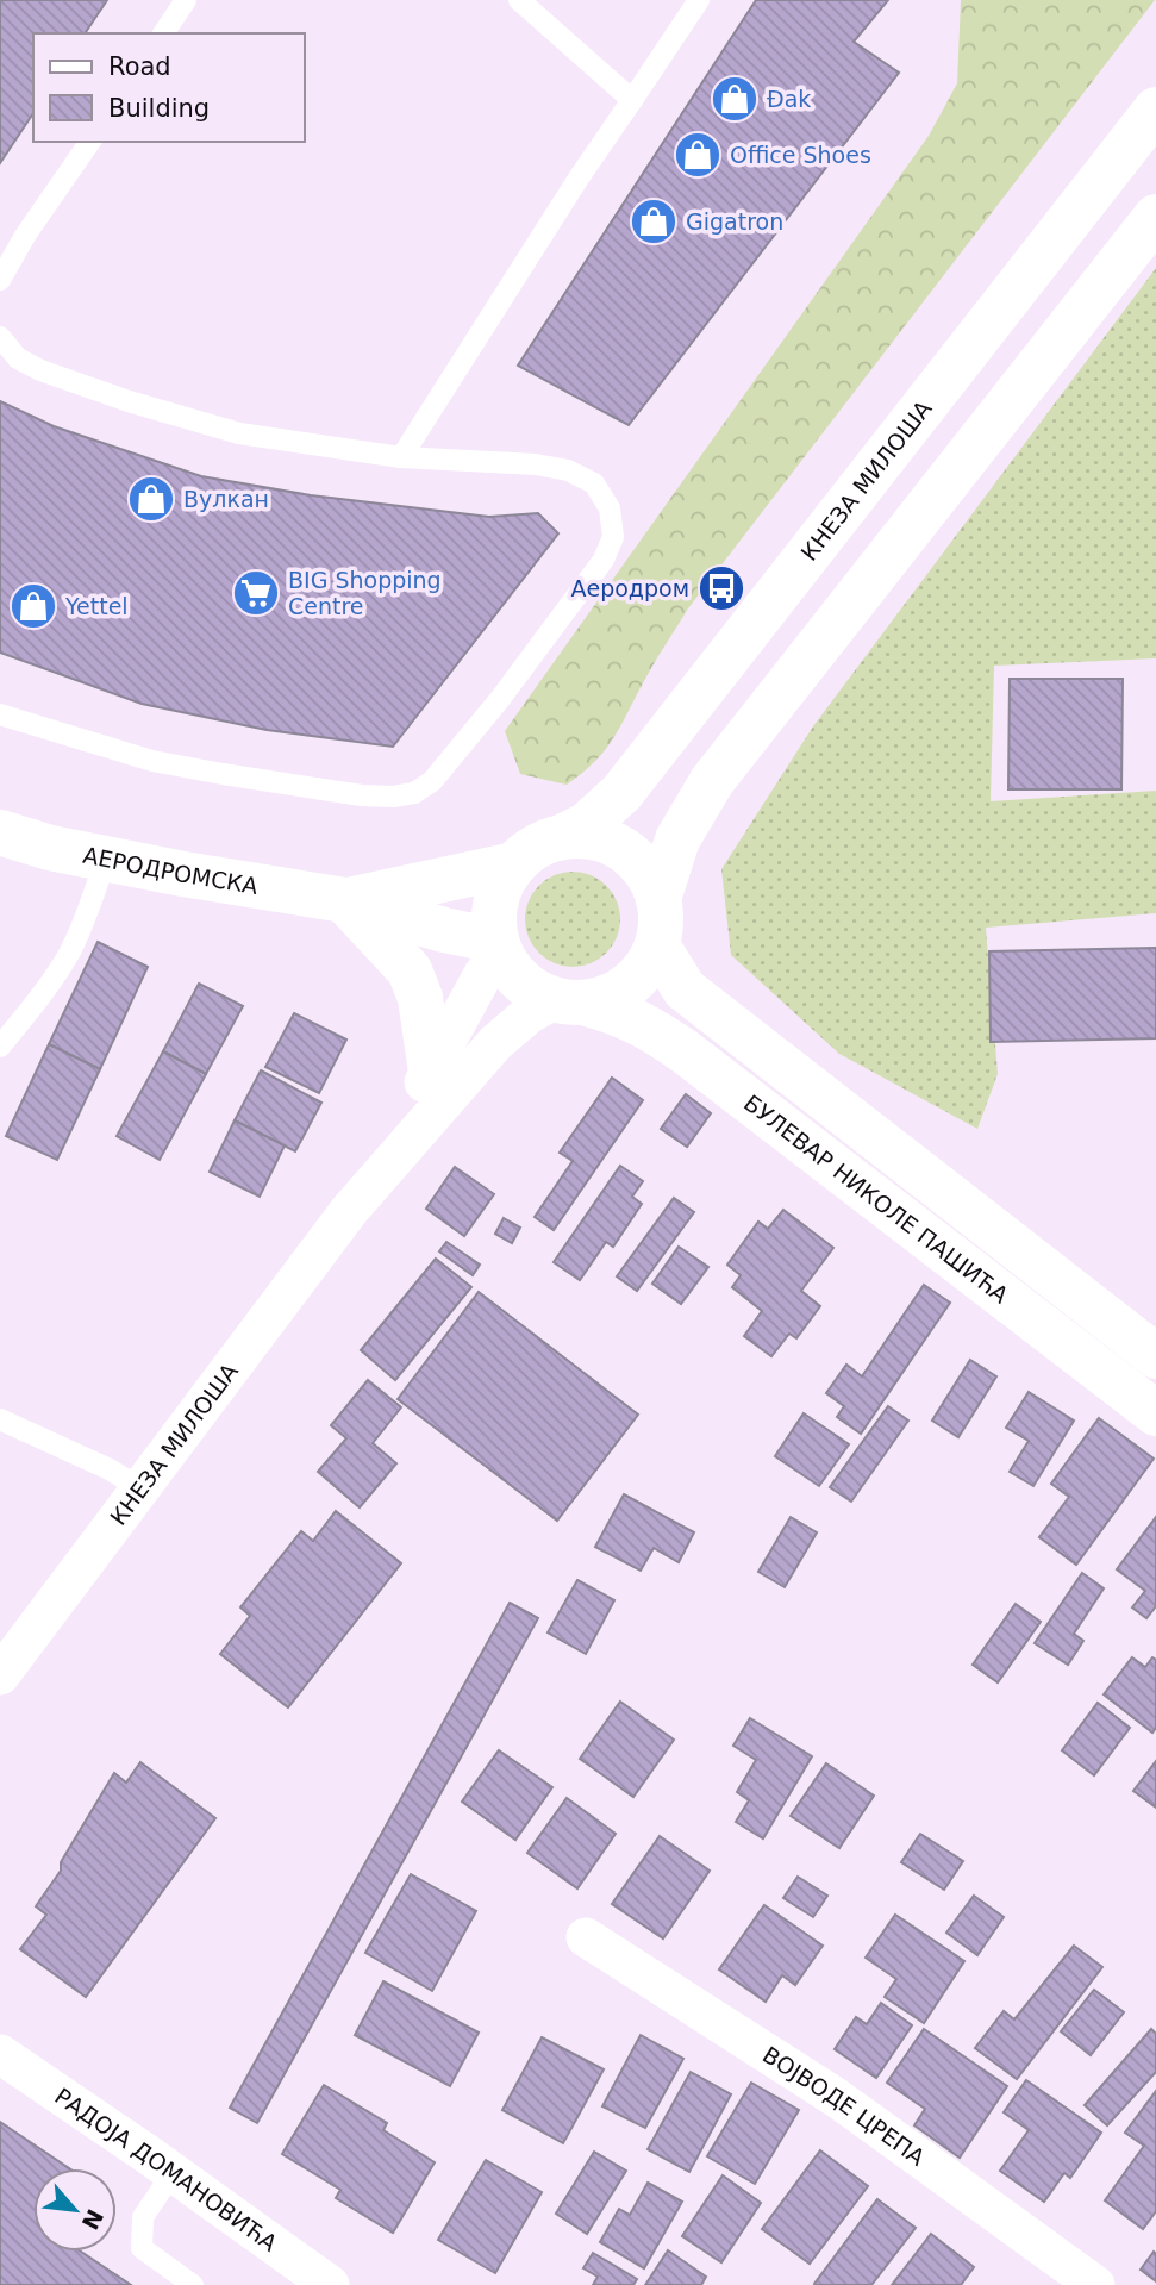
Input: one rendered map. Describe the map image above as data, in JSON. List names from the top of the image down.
{
  "streets": {
    "main road": ["КНЕЗА МИЛОША", "АЕРОДРОМСКА", "БУЛЕВАР НИКОЛЕ ПАШИЋА"],
    "street": ["ВОЈВОДЕ ЦРЕПА", "РАДОЈА ДОМАНОВИЋА"]
  },
  "crossings": [
    ["КНЕЗА МИЛОША", "АЕРОДРОМСКА"],
    ["КНЕЗА МИЛОША", "БУЛЕВАР НИКОЛЕ ПАШИЋА"],
    ["АЕРОДРОМСКА", "БУЛЕВАР НИКОЛЕ ПАШИЋА"]
  ],
  "places": {
    "shop": [
      "Đak",
      "Office Shoes",
      "Gigatron",
      "Вулкан",
      "Yettel"
    ],
    "bus stop": ["Аеродром"],
    "supermarket": ["BIG Shopping Centre"]
  },
  "legend": ["Road", "Building"],
  "north": "bottom right"
}
